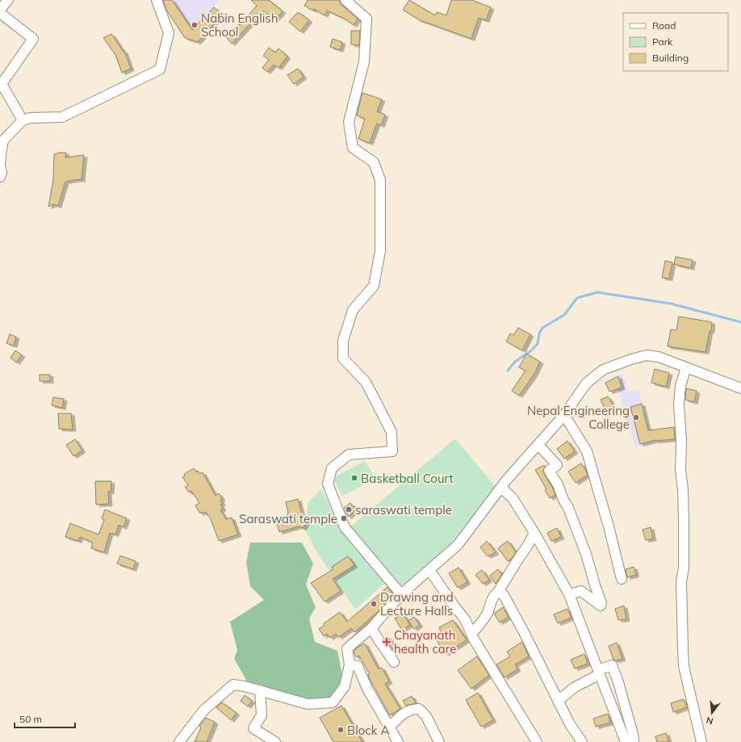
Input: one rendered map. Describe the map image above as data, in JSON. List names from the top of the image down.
{
  "places": {
    "other": [
      "Nabin English School",
      "Nepal Engineering College",
      "Basketball Court",
      "saraswati temple",
      "Saraswati temple",
      "Drawing and Lecture Halls",
      "Block A"
    ],
    "health": ["Chayanath health care"]
  },
  "legend": ["Road", "Park", "Building"],
  "scale_bar": "50 m",
  "north": "bottom"
}
